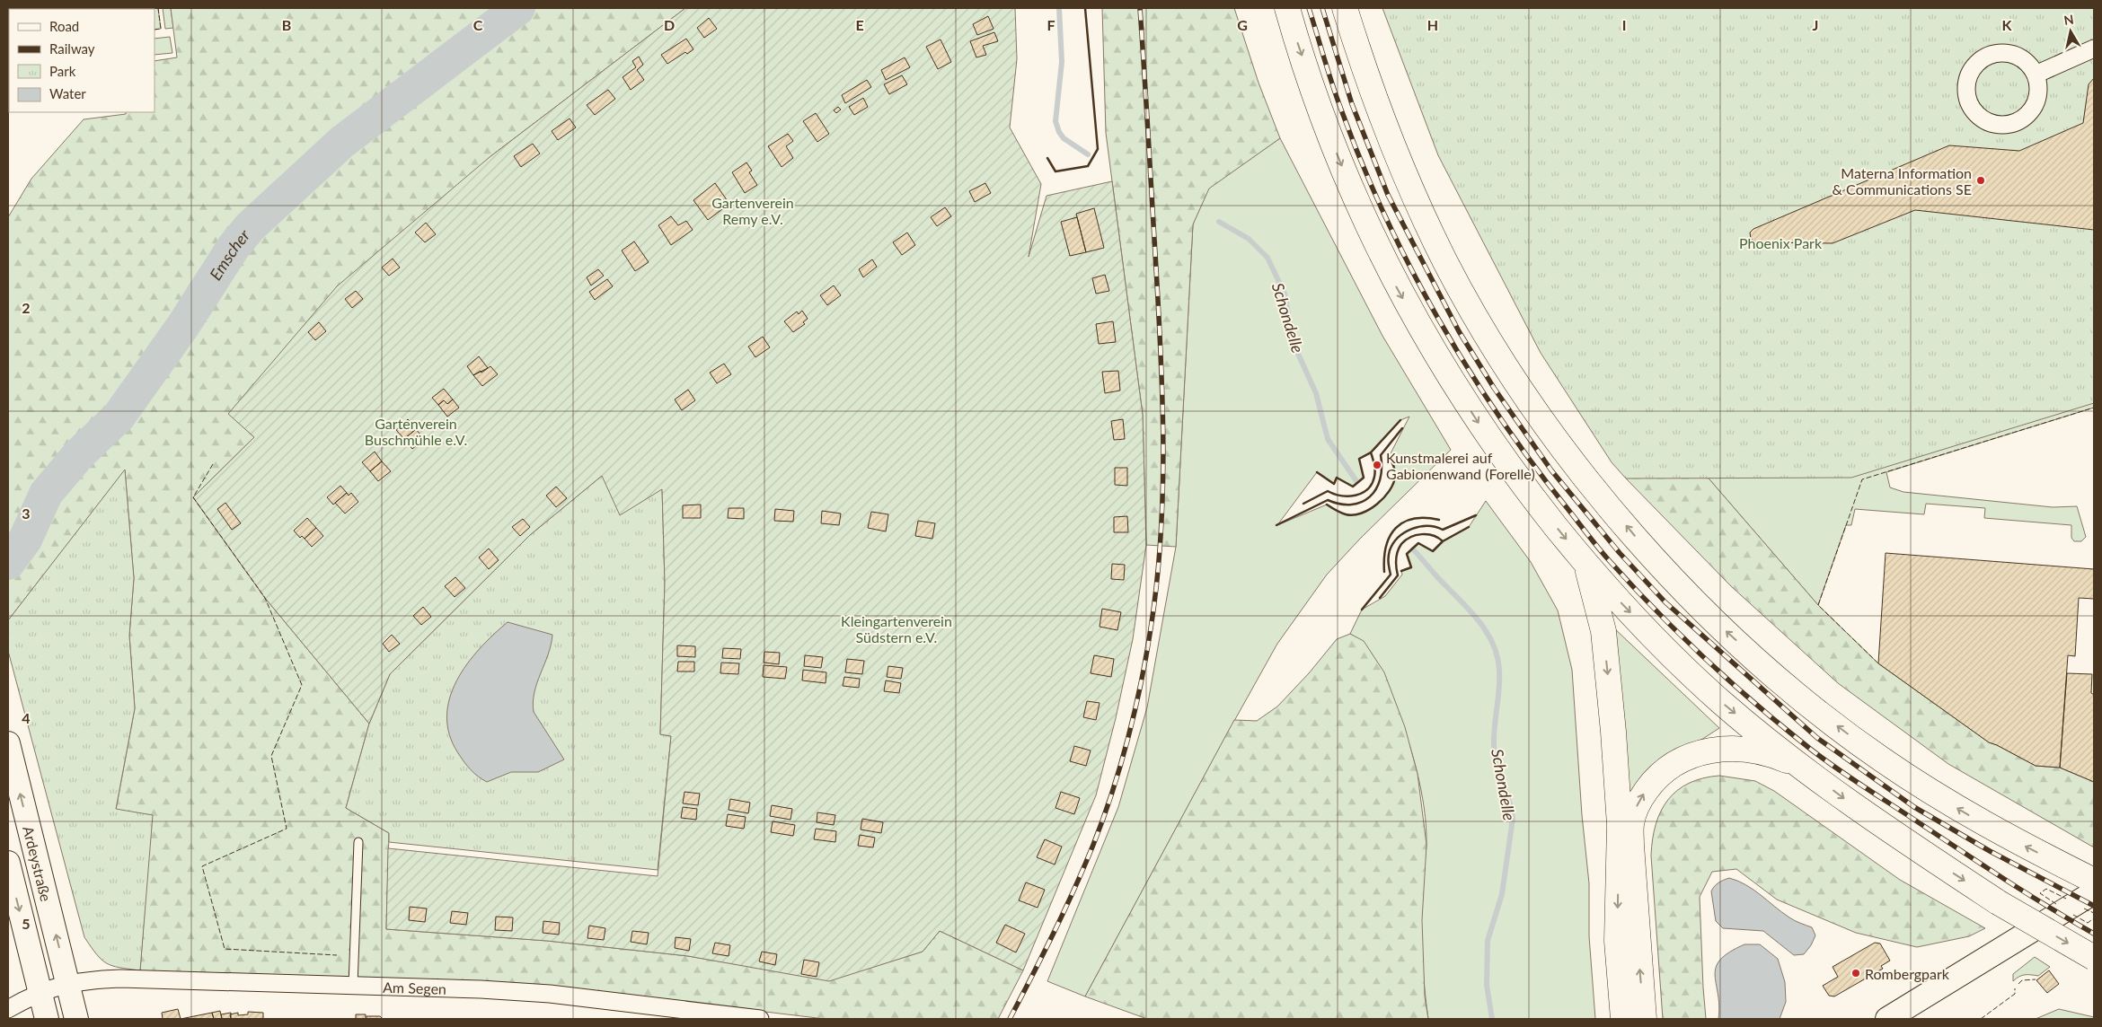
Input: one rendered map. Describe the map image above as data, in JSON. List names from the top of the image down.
{
  "streets": {
    "main road": ["Ardeystraße"],
    "street": ["Am Segen"]
  },
  "crossings": [
    ["Ardeystraße", "Am Segen"]
  ],
  "water": ["Emscher", "Schondelle"],
  "parks": [
    "Gartenverein Remy e.V.",
    "Phoenix Park",
    "Gartenverein Buschmühle e.V.",
    "Kleingartenverein Südstern e.V."
  ],
  "places": ["Materna Information & Communications SE", "Kunstmalerei auf Gabionenwand (Forelle)", "Rombergpark"],
  "legend": [
    "Road",
    "Railway",
    "Park",
    "Water"
  ],
  "north": "top",
  "grid": {
    "columns": [
      "B",
      "C",
      "D",
      "E",
      "F",
      "G",
      "H",
      "I",
      "J",
      "K"
    ],
    "rows": [
      "2",
      "3",
      "4",
      "5"
    ]
  }
}
